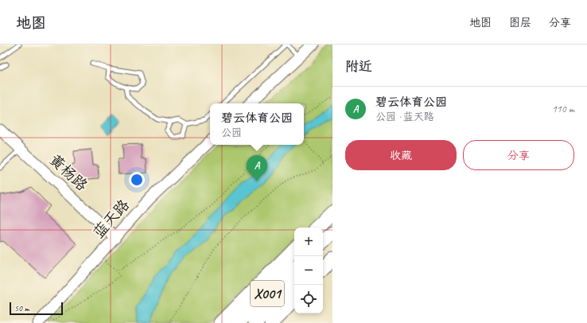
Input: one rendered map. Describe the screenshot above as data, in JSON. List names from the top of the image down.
{
  "streets": {
    "highway": ["X001"],
    "street": ["黄杨路", "蓝天路"]
  },
  "crossings": [
    ["黄杨路", "蓝天路"]
  ],
  "scale_bar": "50 m",
  "page": {
    "header": "地图",
    "nav": ["地图", "图层", "分享"],
    "heading": "附近",
    "list": [
      {
        "mark": "A",
        "name": "碧云体育公园",
        "note": "公园 · 蓝天路",
        "value": "110 m"
      }
    ],
    "popup": ["碧云体育公园", "公园"],
    "buttons": ["收藏", "分享"],
    "pins": "A",
    "map_buttons": ["+", "−"],
    "scale": "50 m"
  }
}
